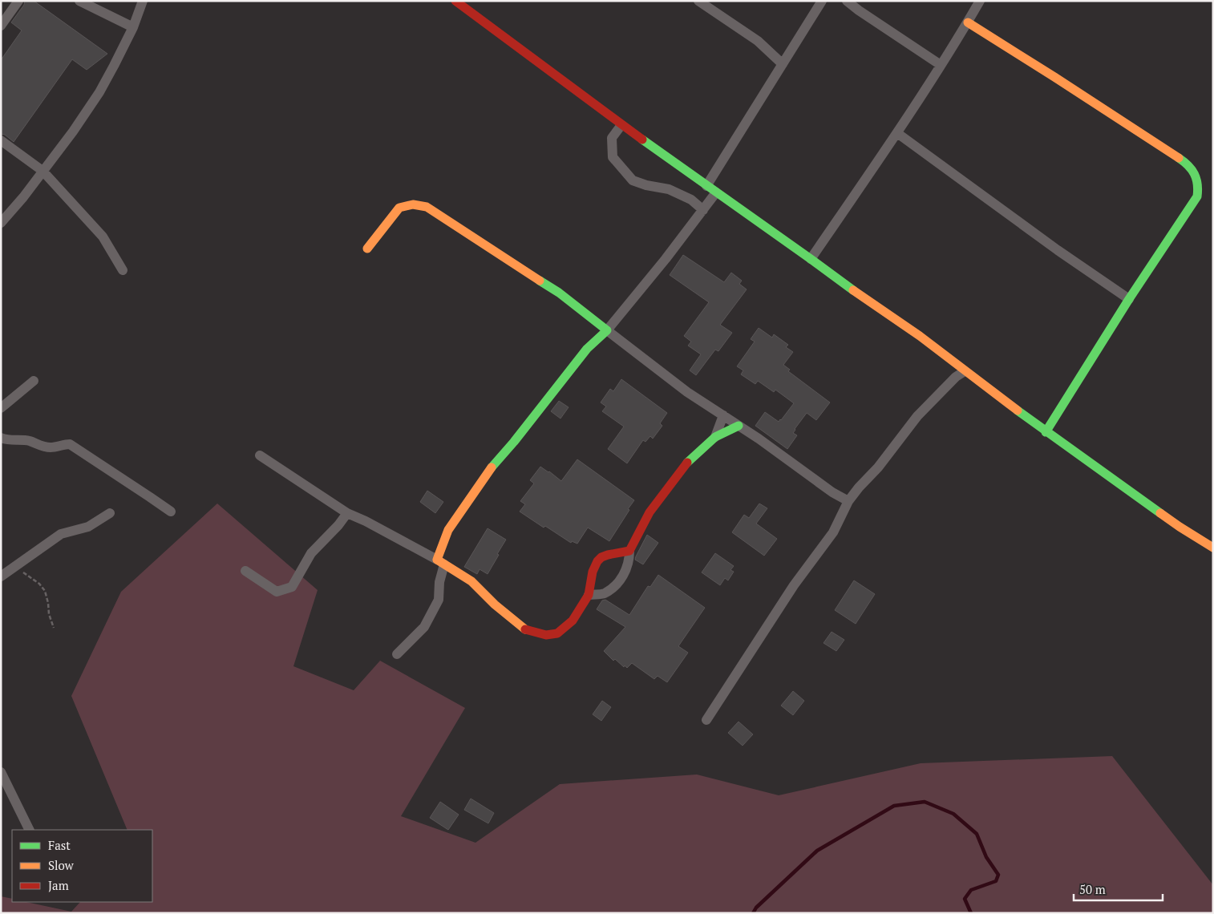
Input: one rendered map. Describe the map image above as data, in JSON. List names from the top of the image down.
{
  "legend": ["Fast", "Slow", "Jam"],
  "scale_bar": "50 m"
}
